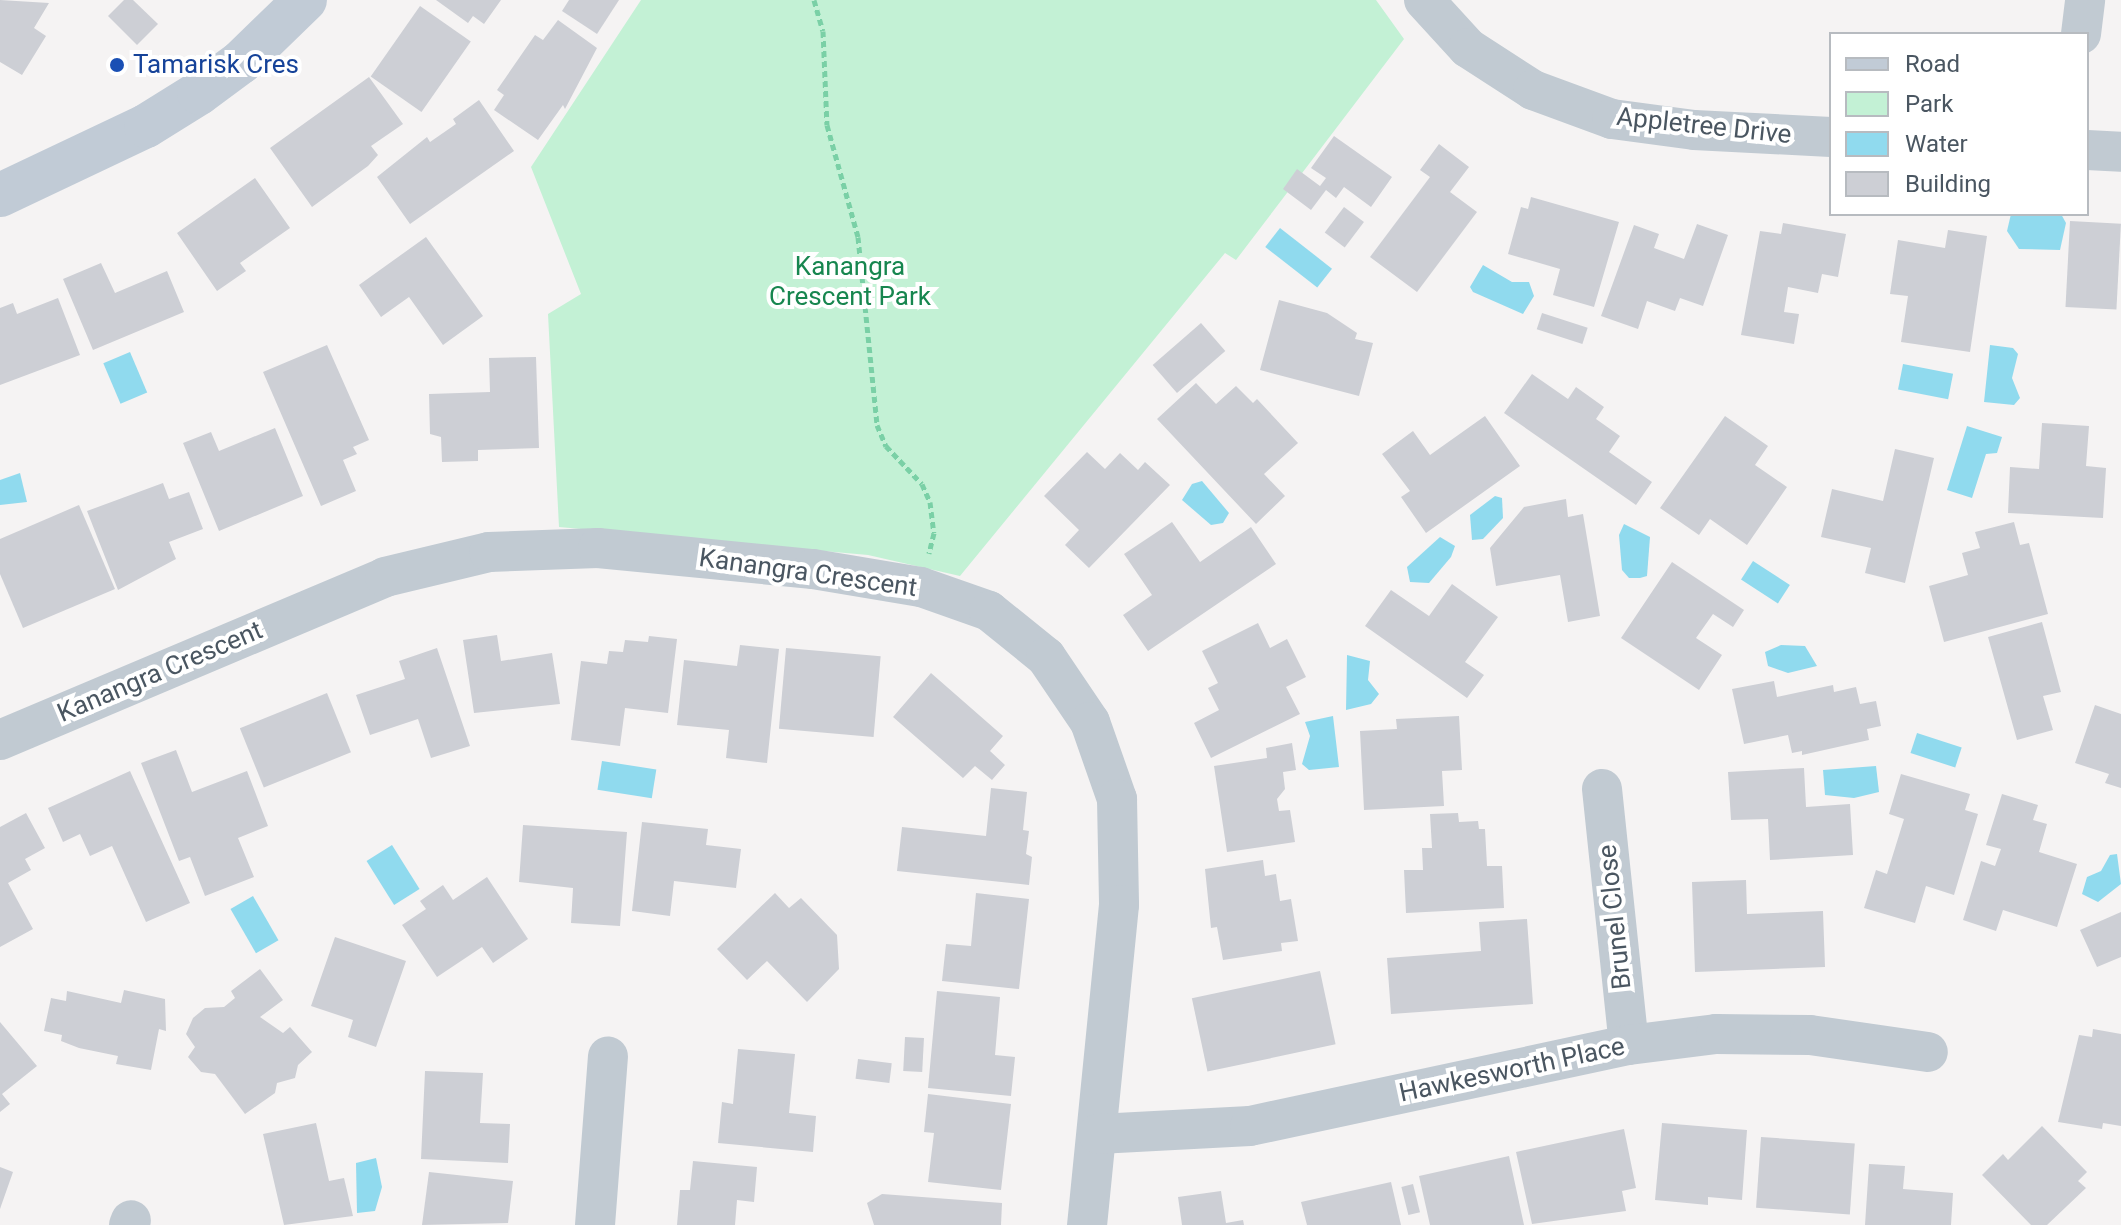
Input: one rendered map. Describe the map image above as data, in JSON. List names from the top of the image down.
{
  "streets": {
    "street": [
      "Appletree Drive",
      "Kanangra Crescent",
      "Brunel Close",
      "Hawkesworth Place"
    ]
  },
  "crossings": [
    ["Kanangra Crescent", "Hawkesworth Place"],
    ["Brunel Close", "Hawkesworth Place"]
  ],
  "parks": ["Kanangra Crescent Park"],
  "places": ["Tamarisk Cres"],
  "legend": [
    "Road",
    "Park",
    "Water",
    "Building"
  ]
}
